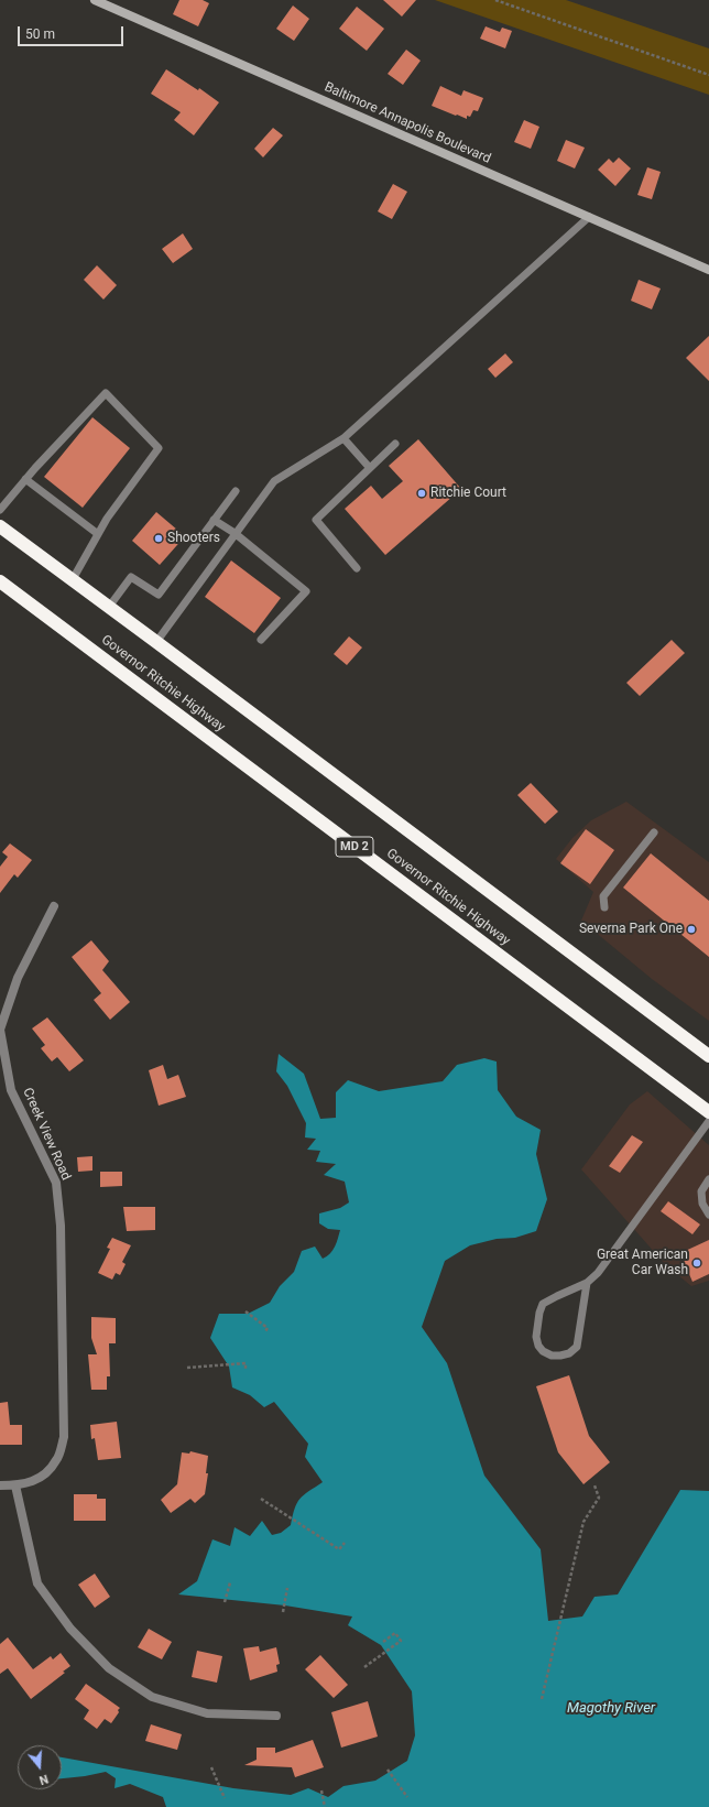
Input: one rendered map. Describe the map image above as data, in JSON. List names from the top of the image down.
{
  "streets": {
    "highway": ["Governor Ritchie Highway", "MD 2"],
    "street": ["Baltimore Annapolis Boulevard", "Creek View Road"]
  },
  "water": ["Magothy River"],
  "places": [
    "Ritchie Court",
    "Shooters",
    "Severna Park One",
    "Great American Car Wash"
  ],
  "scale_bar": "50 m",
  "north": "bottom"
}
